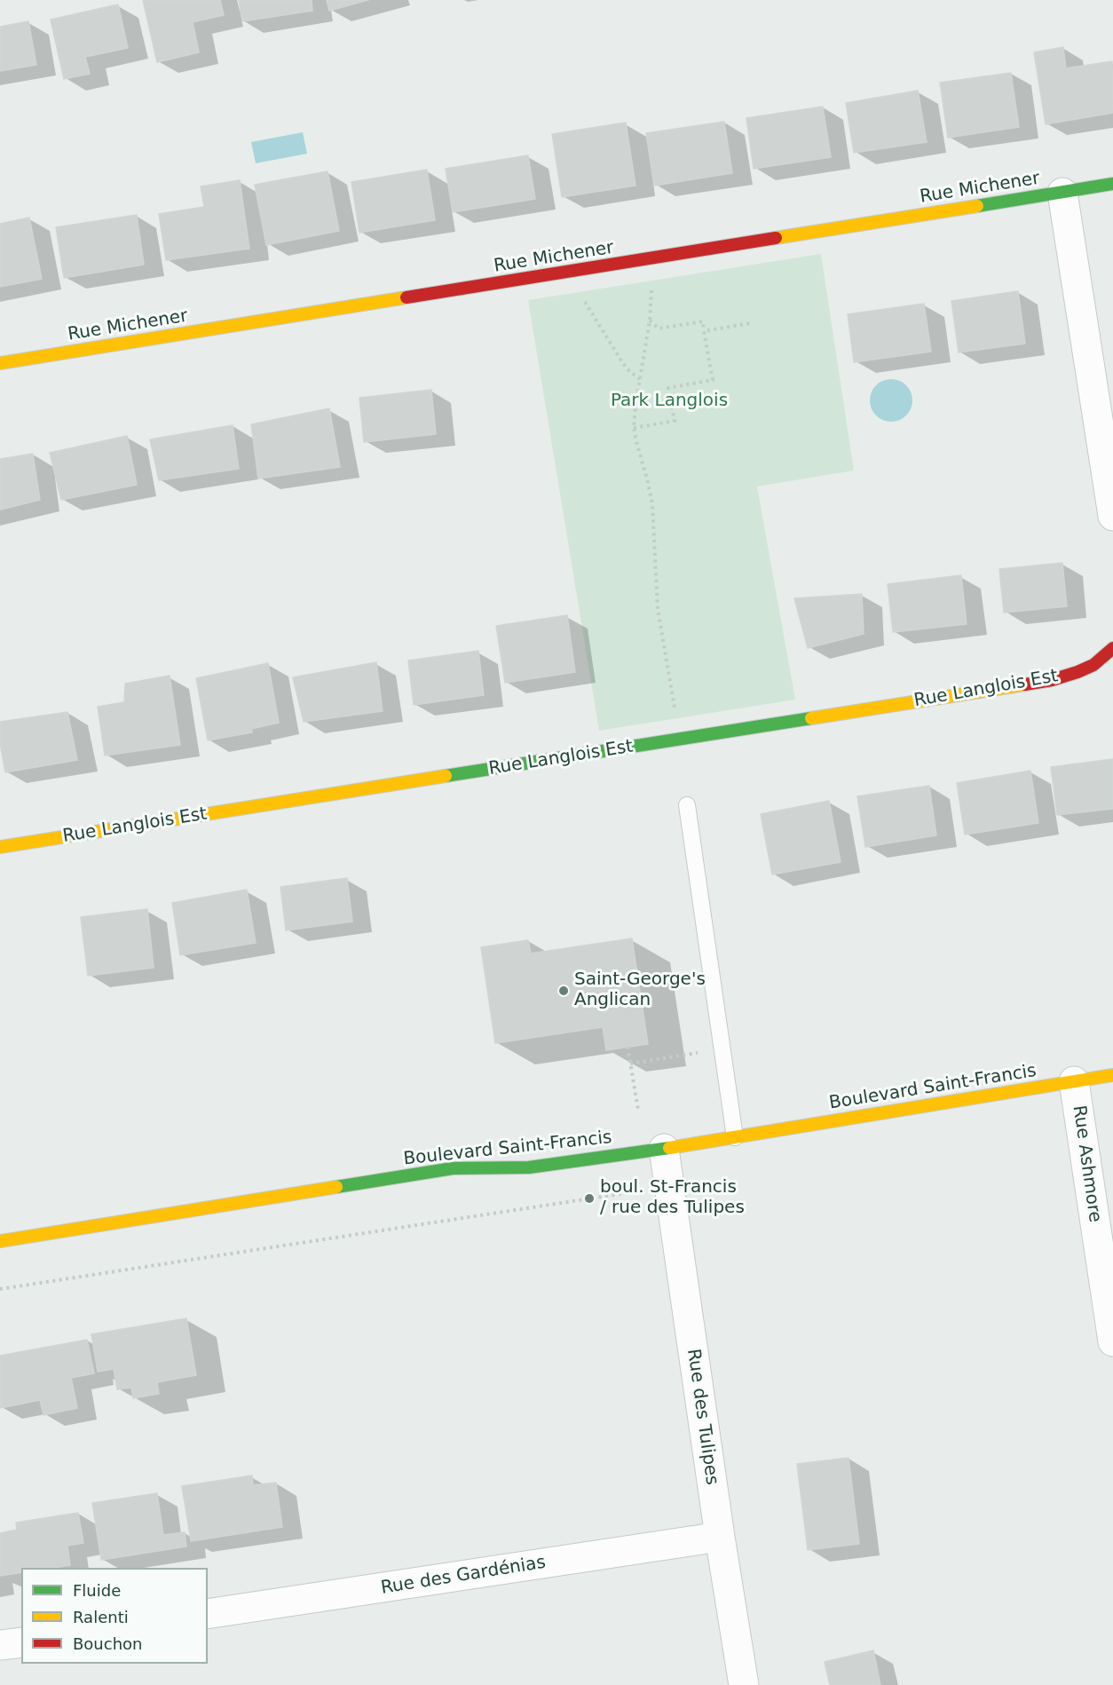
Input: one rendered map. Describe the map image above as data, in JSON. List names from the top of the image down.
{
  "streets": {
    "street": [
      "Rue Michener",
      "Rue Langlois Est",
      "Boulevard Saint-Francis",
      "Rue Ashmore",
      "Rue des Tulipes",
      "Rue des Gardénias"
    ]
  },
  "crossings": [
    ["Boulevard Saint-Francis", "Rue Ashmore"],
    ["Boulevard Saint-Francis", "Rue des Tulipes"],
    ["Rue des Tulipes", "Rue des Gardénias"]
  ],
  "parks": ["Park Langlois"],
  "places": ["Saint-George's Anglican", "boul. St-Francis / rue des Tulipes"],
  "legend": ["Fluide", "Ralenti", "Bouchon"]
}
